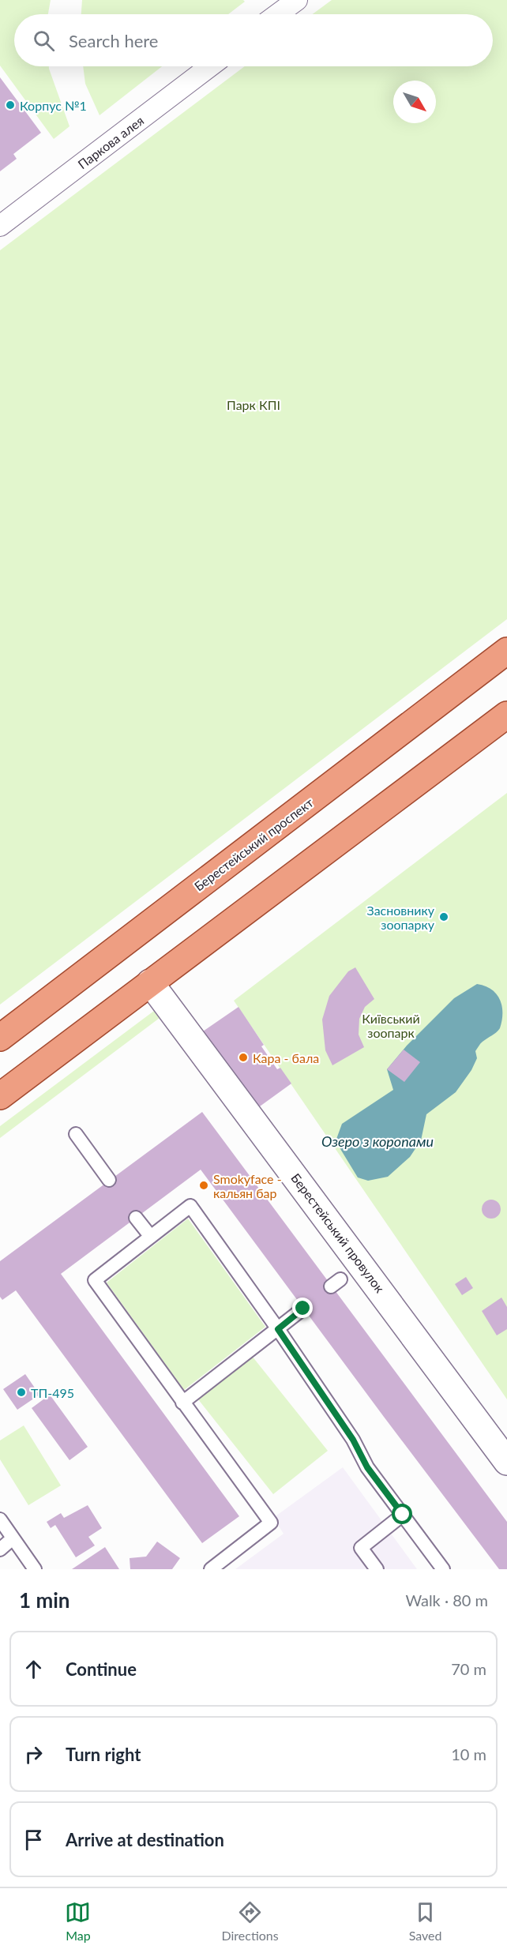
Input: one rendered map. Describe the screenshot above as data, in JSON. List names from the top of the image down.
{
  "streets": {
    "main road": ["Берестейський проспект"],
    "street": ["Паркова алея", "Берестейський провулок"]
  },
  "water": ["Озеро з коропами"],
  "parks": ["Парк КПІ", "Київський зоопарк"],
  "places": [
    "Корпус №1",
    "Засновнику зоопарку",
    "Кара - бала",
    "Smokyface - кальян бар",
    "ТП-495"
  ],
  "north": "bottom right",
  "page": {
    "search": "Search here",
    "heading": ["1 min", "Walk · 80 m"],
    "list": [
      ["Continue", "70 m"],
      ["Turn right", "10 m"],
      "Arrive at destination"
    ],
    "nav": ["Map", "Directions", "Saved"]
  }
}
